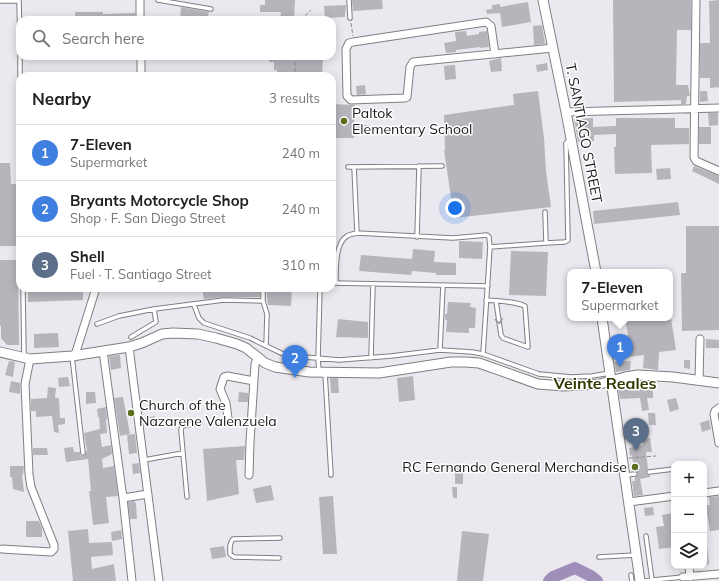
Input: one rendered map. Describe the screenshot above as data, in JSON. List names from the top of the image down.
{
  "streets": {
    "street": ["T. SANTIAGO STREET"]
  },
  "districts": ["Veinte Reales"],
  "places": ["Paltok Elementary School", "Church of the Nazarene Valenzuela", "RC Fernando General Merchandise"],
  "page": {
    "search": "Search here",
    "heading": ["Nearby", "3 results"],
    "list": [
      {
        "mark": "1",
        "name": "7-Eleven",
        "note": "Supermarket",
        "value": "240 m"
      },
      {
        "mark": "2",
        "name": "Bryants Motorcycle Shop",
        "note": "Shop · F. San Diego Street",
        "value": "240 m"
      },
      {
        "mark": "3",
        "name": "Shell",
        "note": "Fuel · T. Santiago Street",
        "value": "310 m"
      }
    ],
    "popup": ["7-Eleven", "Supermarket"],
    "pins": ["1", "2", "3"],
    "map_buttons": ["+", "−"]
  }
}
